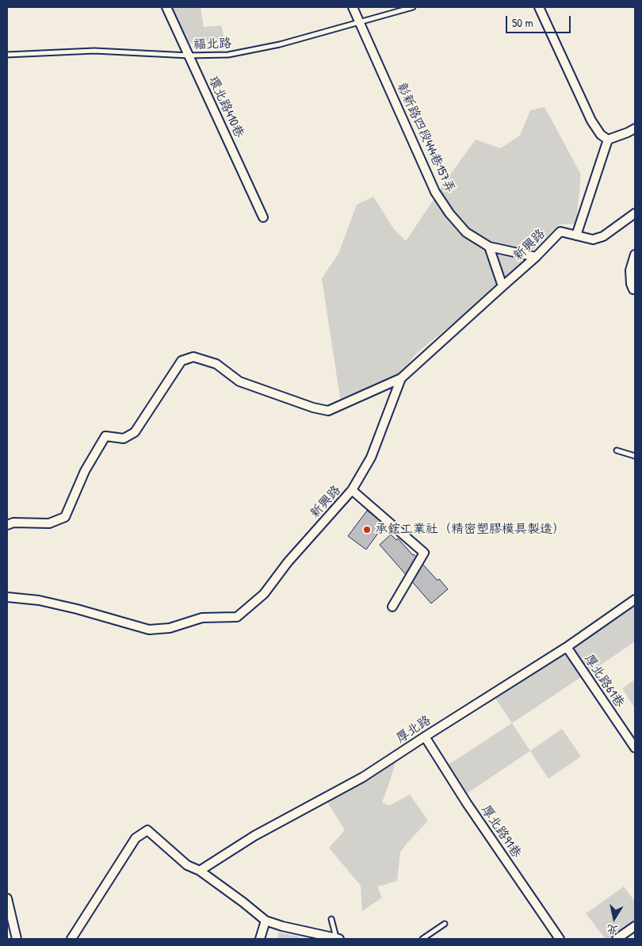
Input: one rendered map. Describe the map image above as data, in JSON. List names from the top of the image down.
{
  "streets": {
    "street": [
      "環北路410巷",
      "彰新路四段444巷157弄",
      "新興路",
      "厚北路61巷",
      "厚北路",
      "厚北路91巷"
    ],
    "lane": ["福北路"]
  },
  "crossings": [
    ["福北路", "環北路410巷"],
    ["福北路", "彰新路四段444巷157弄"],
    ["彰新路四段444巷157弄", "新興路"],
    ["厚北路61巷", "厚北路"],
    ["厚北路", "厚北路91巷"]
  ],
  "places": ["承鋐工業社（精密塑膠模具製造）"],
  "scale_bar": "50 m",
  "north": "bottom"
}
